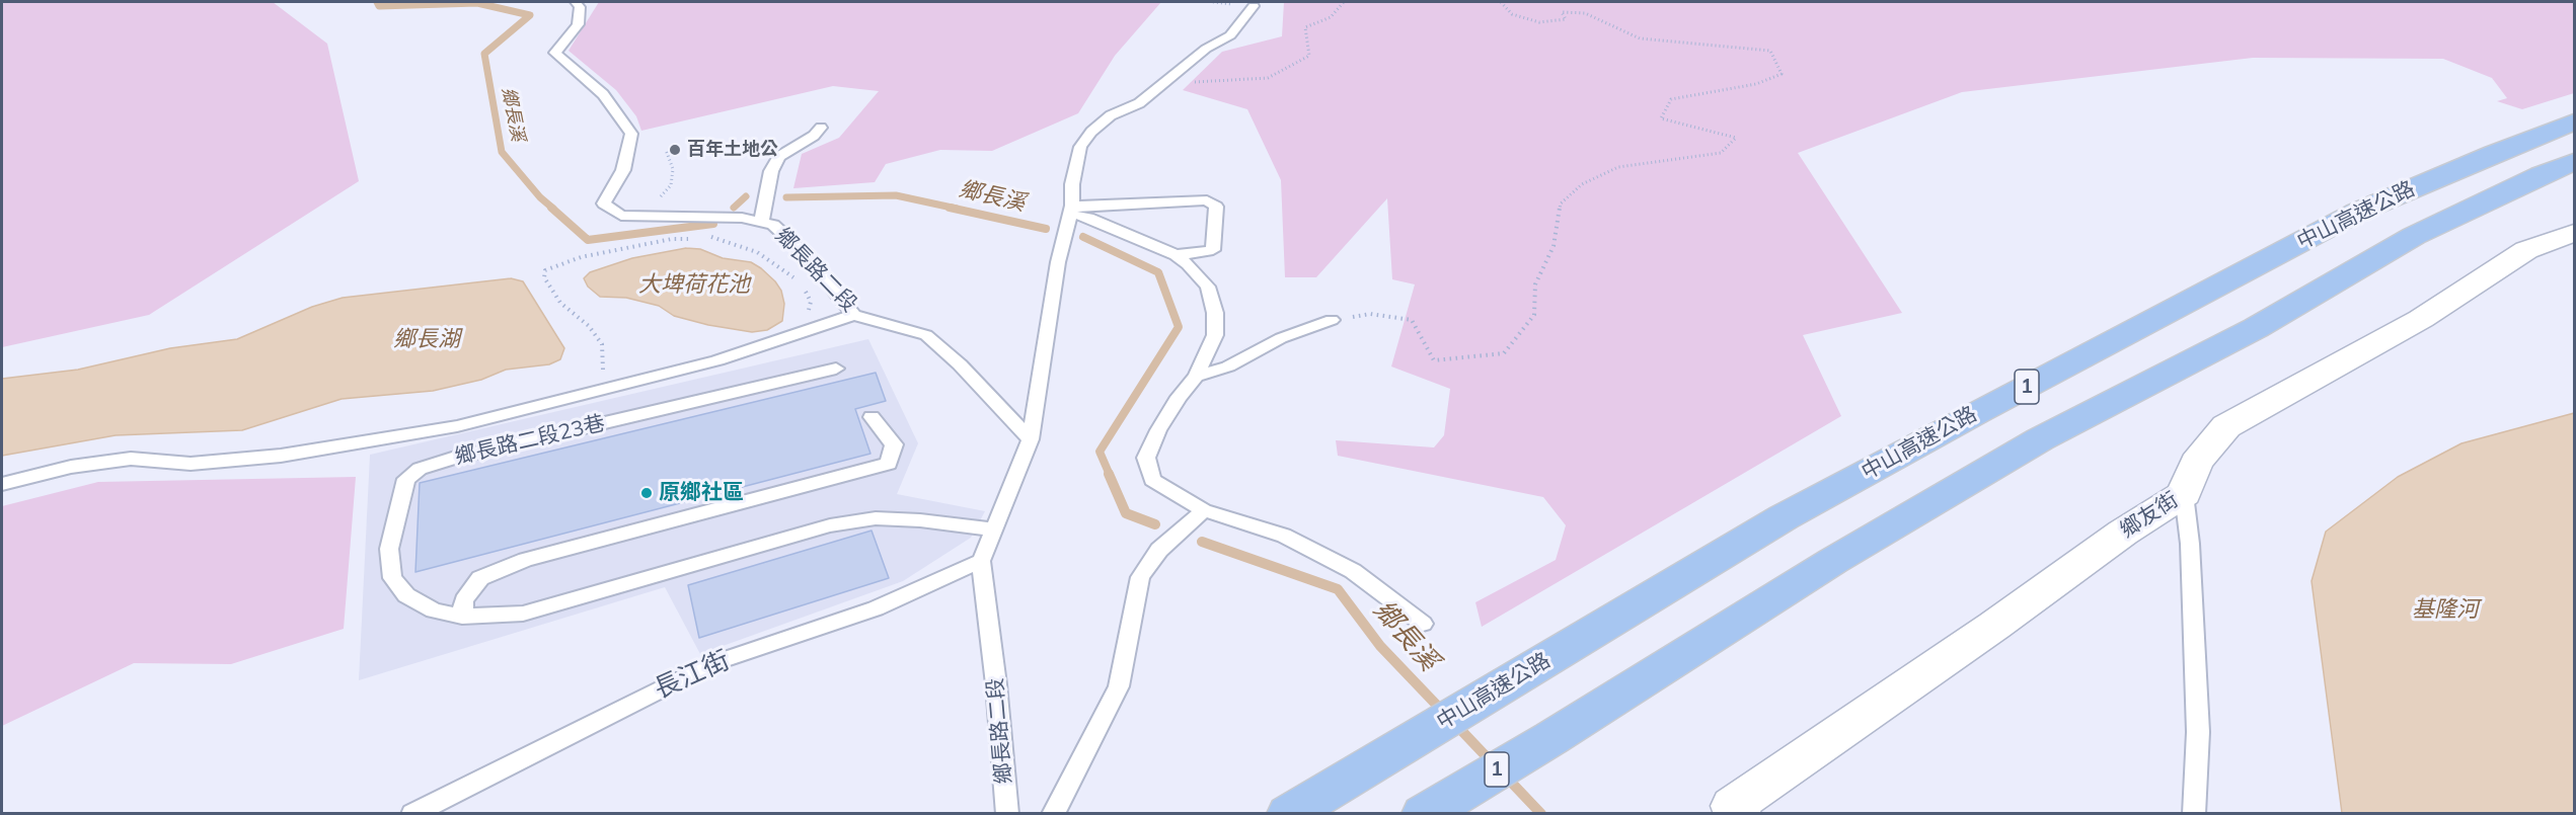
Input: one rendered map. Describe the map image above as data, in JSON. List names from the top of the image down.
{
  "streets": {
    "highway": ["中山高速公路", "1"],
    "street": ["鄉友街"],
    "lane": ["鄉長路二段", "鄉長路二段23巷", "長江街"]
  },
  "crossings": [
    ["鄉長路二段", "鄉長路二段23巷"],
    ["鄉長路二段", "長江街"]
  ],
  "water": [
    "鄉長溪",
    "大埤荷花池",
    "鄉長湖",
    "基隆河"
  ],
  "places": ["百年土地公", "原鄉社區"]
}
